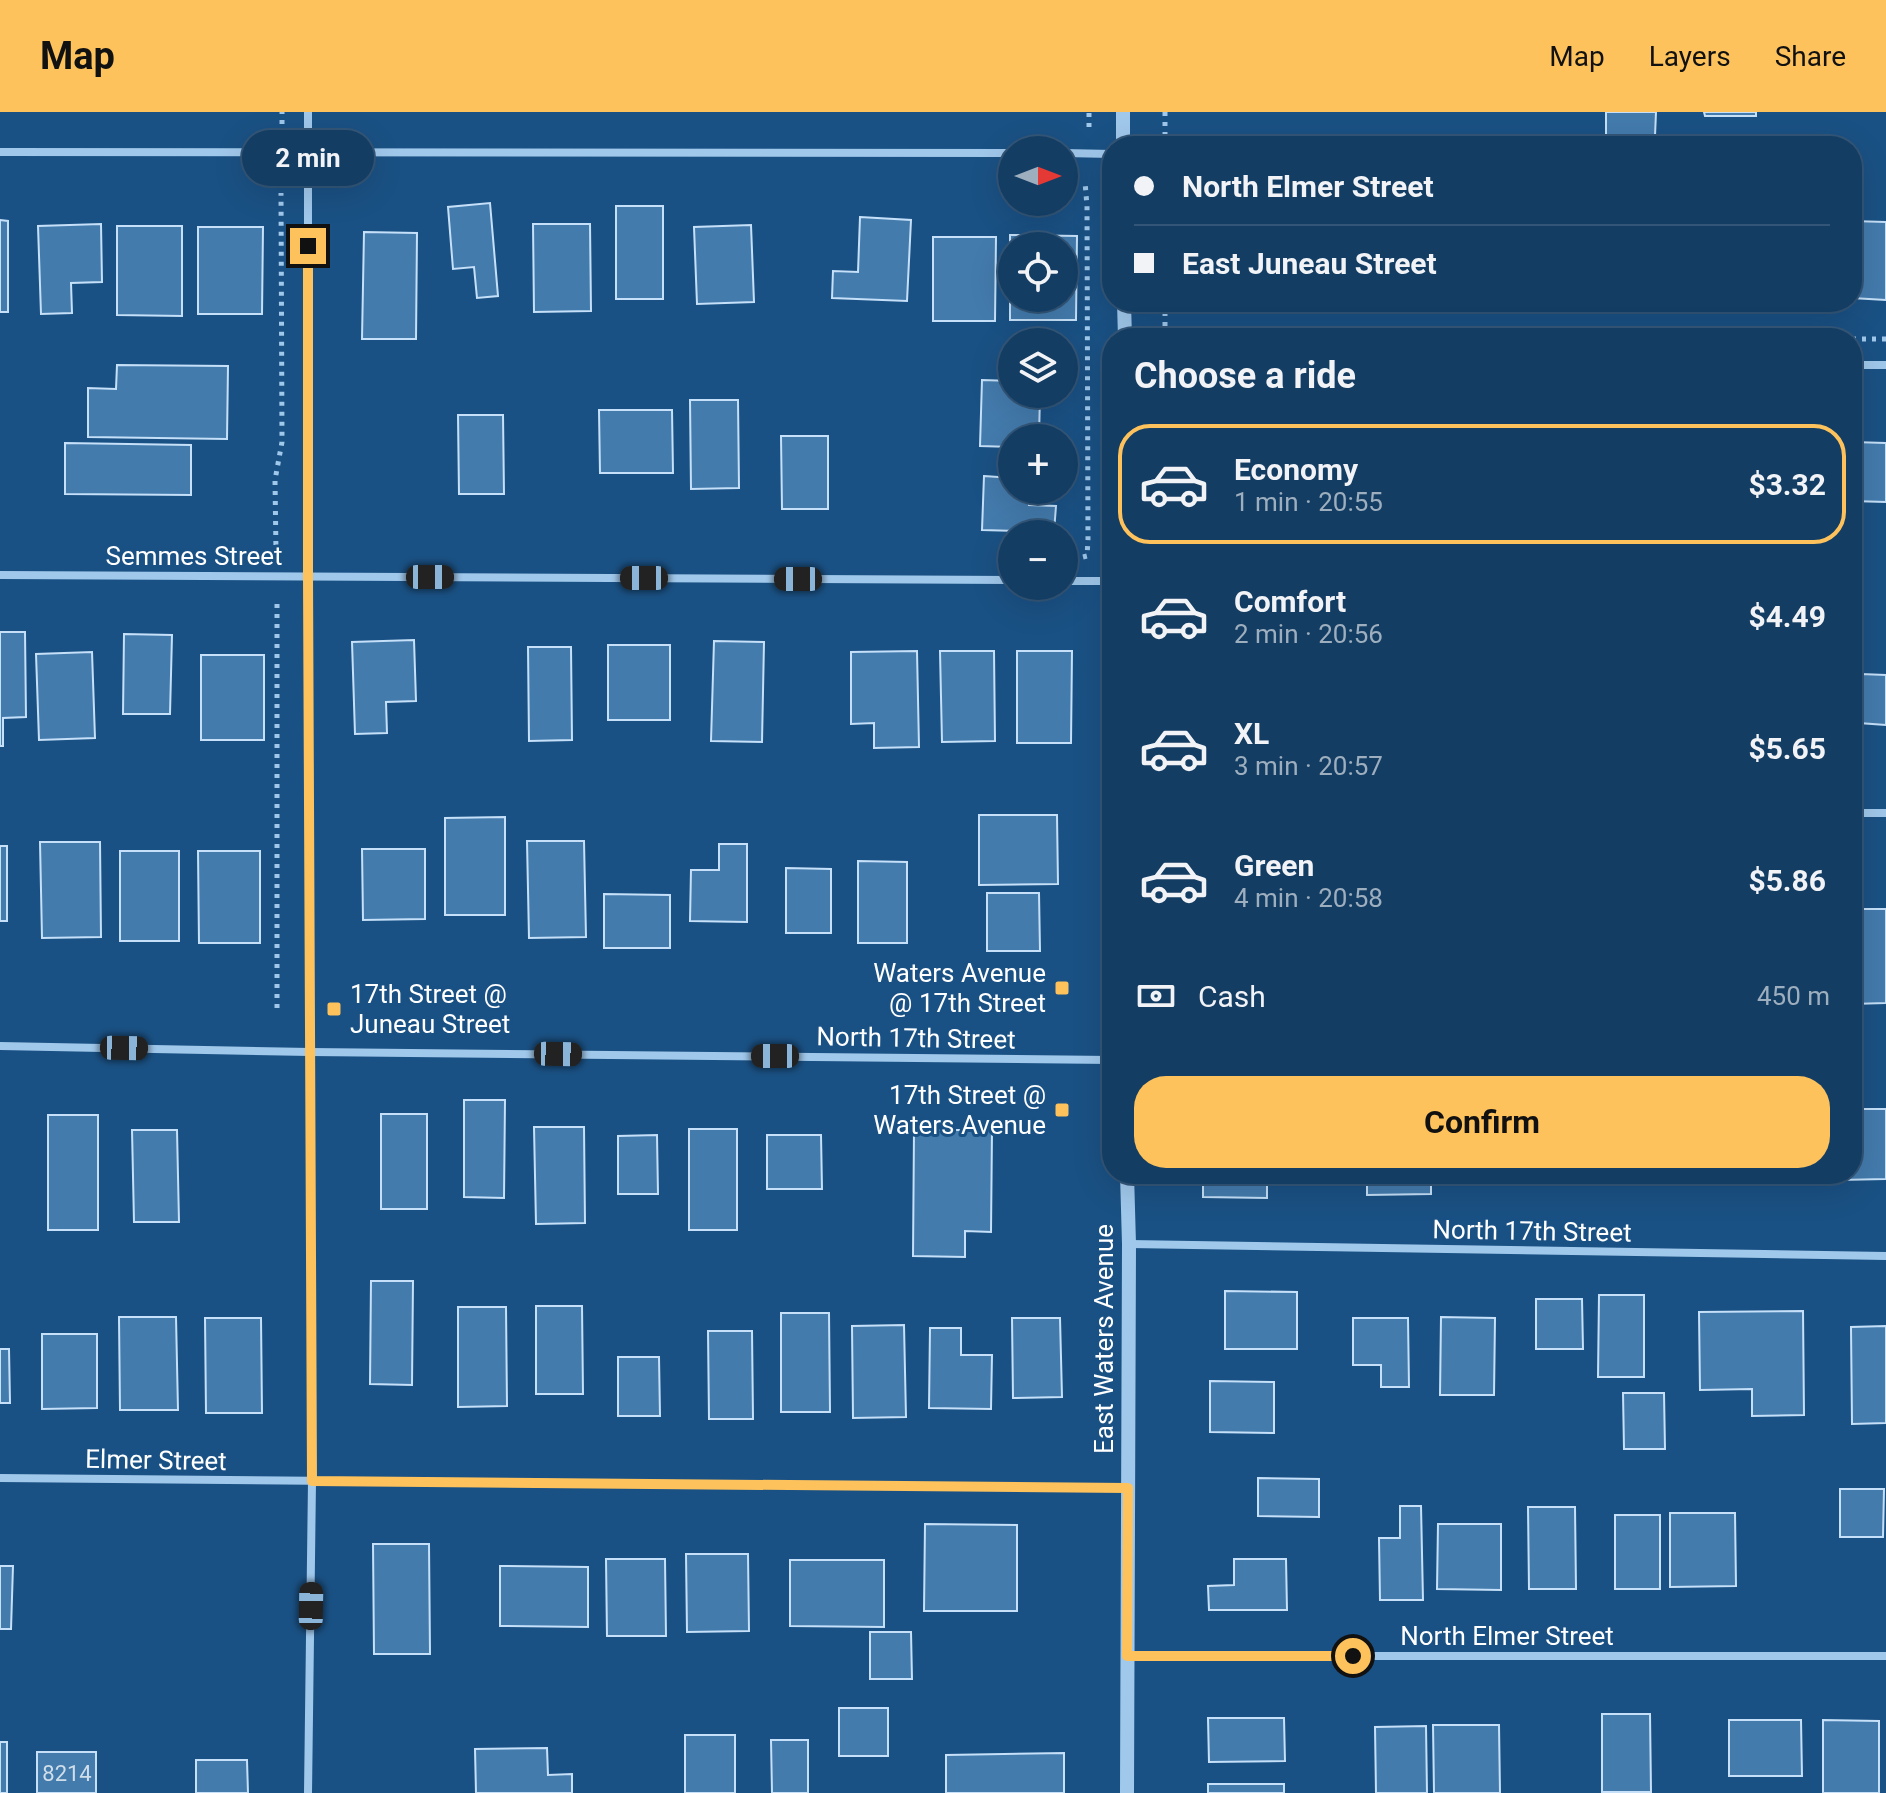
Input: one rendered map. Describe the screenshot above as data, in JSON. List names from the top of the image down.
{
  "streets": {
    "street": [
      "Semmes Street",
      "North 17th Street",
      "East Waters Avenue",
      "Elmer Street",
      "North Elmer Street"
    ]
  },
  "crossings": [
    ["North 17th Street", "East Waters Avenue"],
    ["East Waters Avenue", "North Elmer Street"]
  ],
  "places": {
    "transit": ["Waters Avenue @ 17th Street", "17th Street @ Juneau Street", "17th Street @ Waters Avenue"]
  },
  "house_numbers": ["8214"],
  "north": "right",
  "page": {
    "header": "Map",
    "nav": ["Map", "Layers", "Share"],
    "bubble": "2 min",
    "map_buttons": ["+", "−"],
    "banner": ["North Elmer Street", "East Juneau Street"],
    "heading": "Choose a ride",
    "list": [
      {
        "name": "Economy",
        "note": "1 min · 20:55",
        "value": "$3.32"
      },
      {
        "name": "Comfort",
        "note": "2 min · 20:56",
        "value": "$4.49"
      },
      {
        "name": "XL",
        "note": "3 min · 20:57",
        "value": "$5.65"
      },
      {
        "name": "Green",
        "note": "4 min · 20:58",
        "value": "$5.86"
      }
    ],
    "pay": ["Cash", "450 m"],
    "buttons": "Confirm"
  }
}
